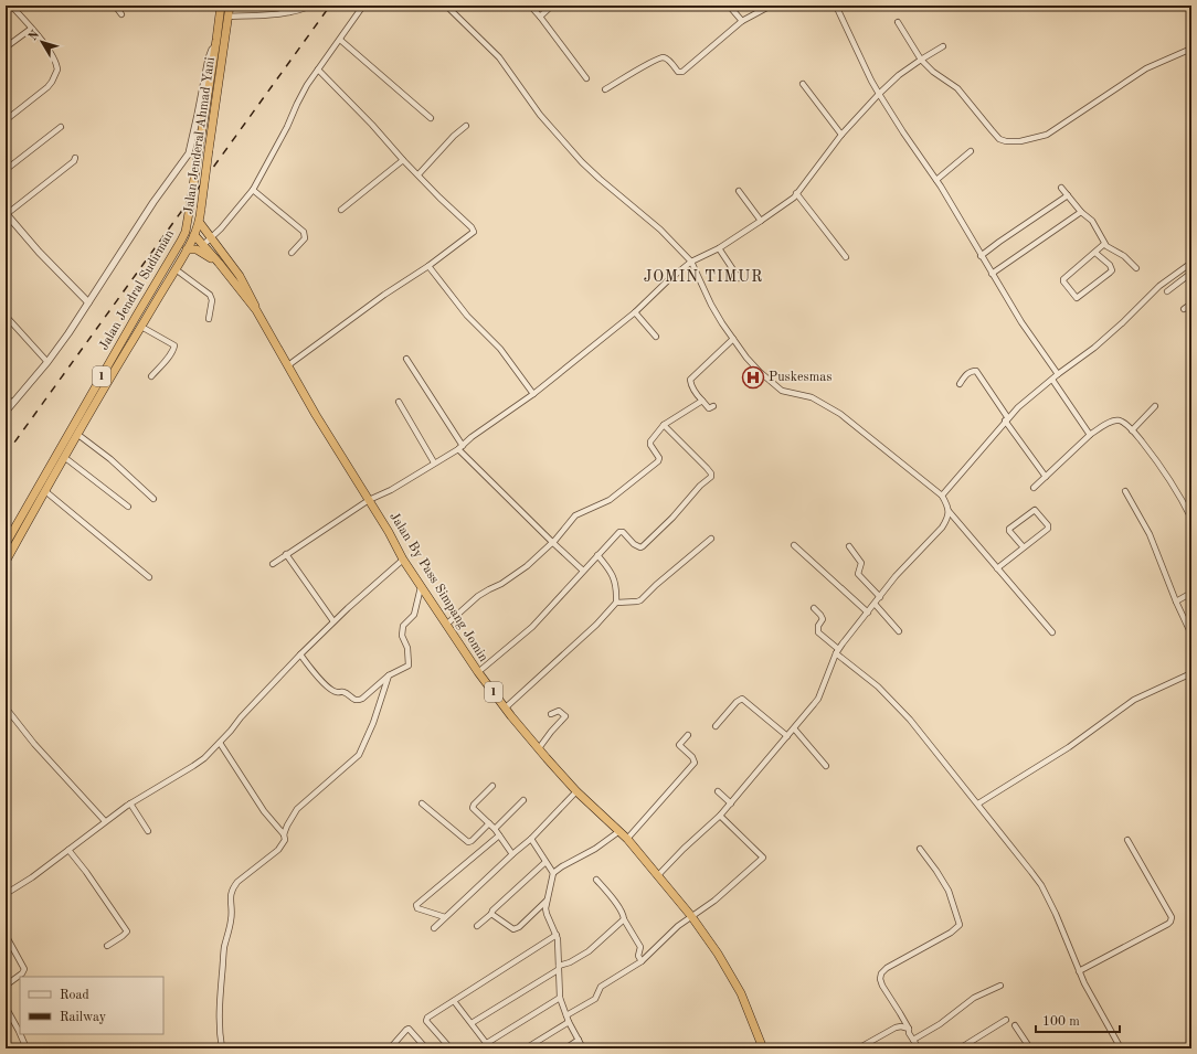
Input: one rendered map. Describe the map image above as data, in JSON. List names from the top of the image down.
{
  "streets": {
    "highway": [
      "Jalan Jenderal Ahmad Yani",
      "Jalan Jendral Sudirman",
      "1",
      "Jalan By Pass Simpang Jomin"
    ]
  },
  "crossings": [
    ["Jalan Jenderal Ahmad Yani", "Jalan Jendral Sudirman"],
    ["Jalan Jenderal Ahmad Yani", "1"],
    ["Jalan Jenderal Ahmad Yani", "Jalan By Pass Simpang Jomin"],
    ["Jalan Jendral Sudirman", "1"]
  ],
  "districts": ["JOMIN TIMUR"],
  "places": {
    "hospital": ["Puskesmas"]
  },
  "legend": ["Road", "Railway"],
  "scale_bar": "100 m",
  "north": "top left"
}
